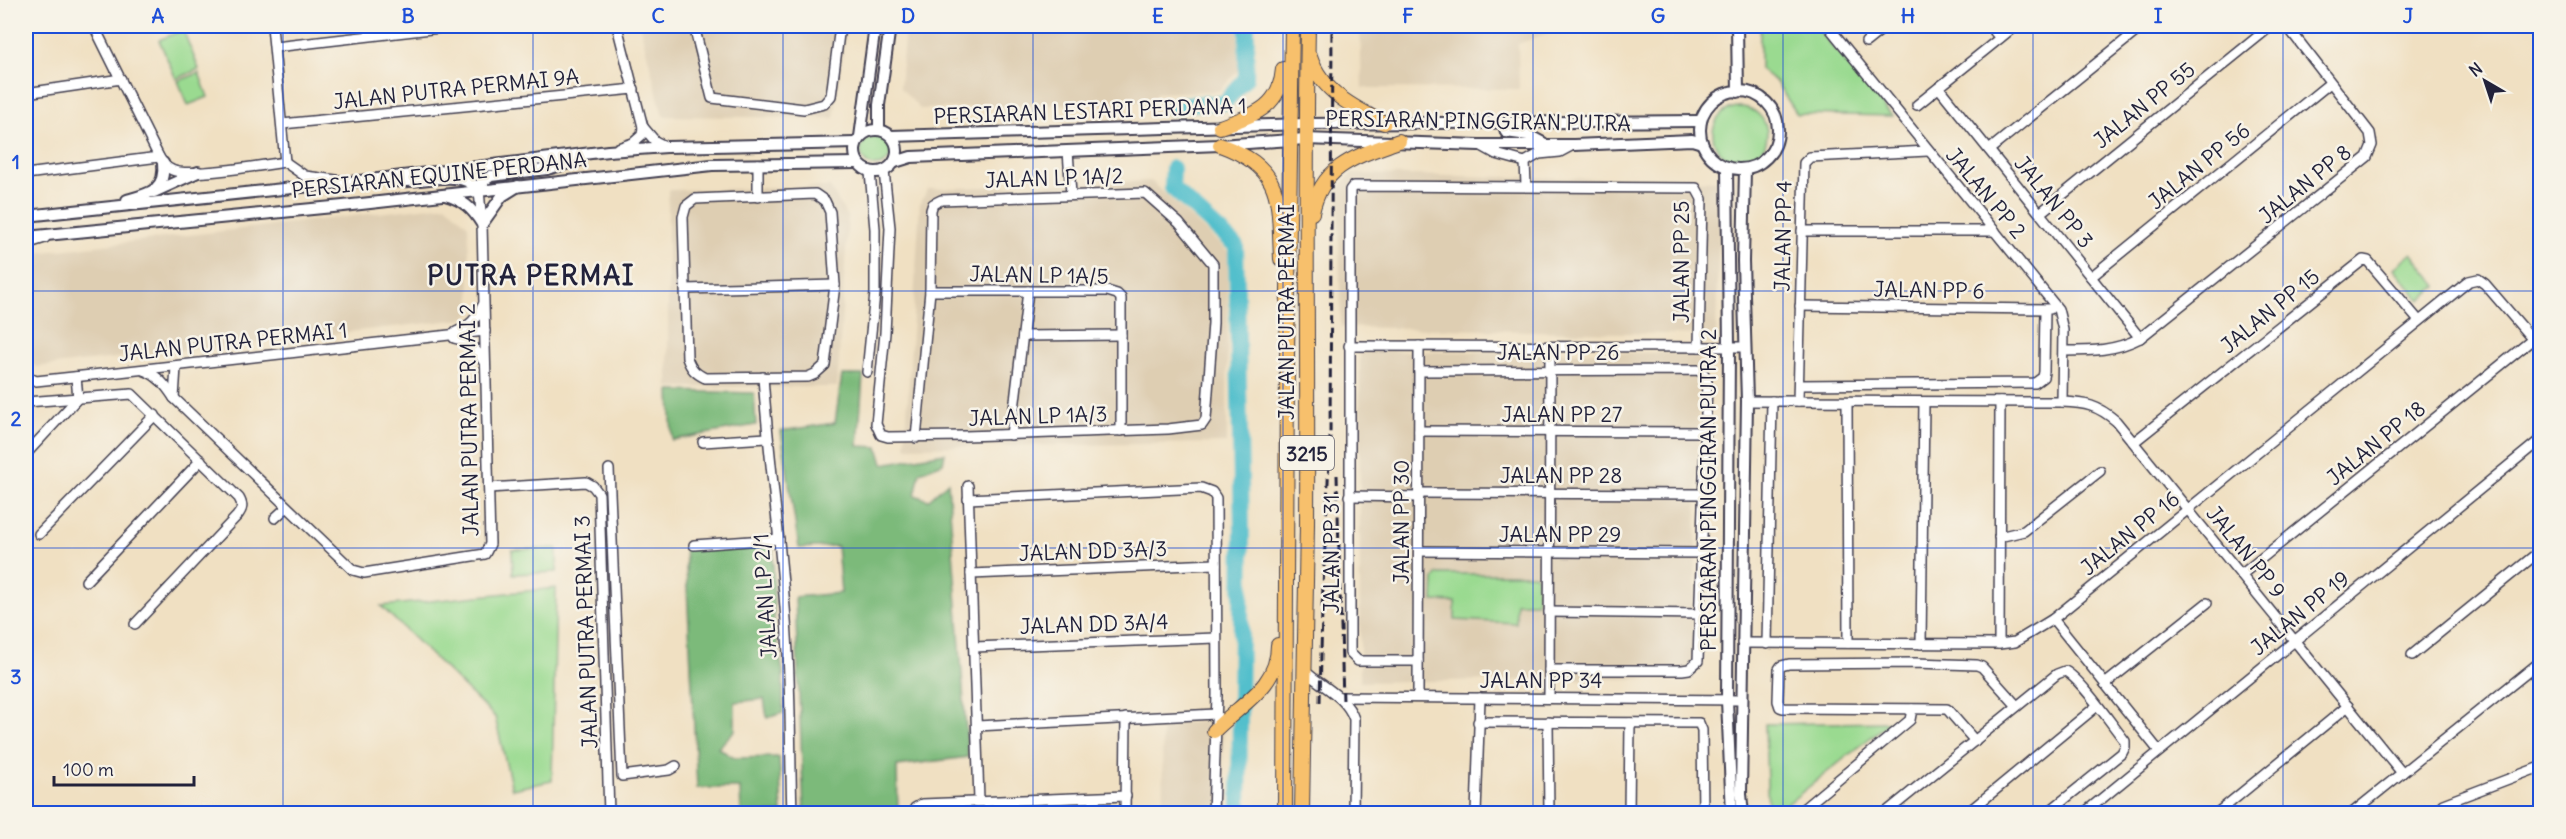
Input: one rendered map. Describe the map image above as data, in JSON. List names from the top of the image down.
{
  "streets": {
    "main road": ["JALAN PUTRA PERMAI", "3215"],
    "street": [
      "JALAN PUTRA PERMAI 9A",
      "JALAN PP 55",
      "PERSIARAN LESTARI PERDANA 1",
      "PERSIARAN PINGGIRAN PUTRA",
      "JALAN PP 56",
      "PERSIARAN EQUINE PERDANA",
      "JALAN LP 1A/2",
      "JALAN PP 8",
      "JALAN PP 2",
      "JALAN PP 3",
      "JALAN PP 4",
      "JALAN PP 25",
      "JALAN LP 1A/5",
      "JALAN PP 6",
      "JALAN PP 15",
      "JALAN PUTRA PERMAI 1",
      "JALAN PP 26",
      "JALAN PP 27",
      "JALAN LP 1A/3",
      "JALAN PUTRA PERMAI 2",
      "JALAN PP 18",
      "JALAN PP 28",
      "PERSIARAN PINGGIRAN PUTRA 2",
      "JALAN PP 30",
      "JALAN PP 16",
      "JALAN PP 29",
      "JALAN DD 3A/3",
      "JALAN PP 9",
      "JALAN PP 31",
      "JALAN LP 2/1",
      "JALAN PP 19",
      "JALAN DD 3A/4",
      "JALAN PUTRA PERMAI 3",
      "JALAN PP 34"
    ]
  },
  "crossings": [
    ["JALAN PP 55", "JALAN PP 3"],
    ["PERSIARAN LESTARI PERDANA 1", "PERSIARAN PINGGIRAN PUTRA"],
    ["PERSIARAN LESTARI PERDANA 1", "PERSIARAN EQUINE PERDANA"],
    ["PERSIARAN LESTARI PERDANA 1", "JALAN PUTRA PERMAI"],
    ["PERSIARAN LESTARI PERDANA 1", "JALAN LP 1A/3"],
    ["PERSIARAN PINGGIRAN PUTRA", "JALAN PUTRA PERMAI"],
    ["PERSIARAN PINGGIRAN PUTRA", "PERSIARAN PINGGIRAN PUTRA 2"],
    ["JALAN PP 56", "JALAN PP 8"],
    ["JALAN PP 56", "JALAN PP 3"],
    ["PERSIARAN EQUINE PERDANA", "JALAN LP 1A/3"],
    ["PERSIARAN EQUINE PERDANA", "JALAN PUTRA PERMAI 2"],
    ["JALAN LP 1A/2", "JALAN LP 1A/5"],
    ["JALAN LP 1A/2", "JALAN LP 1A/3"],
    ["JALAN PP 8", "JALAN PP 2"],
    ["JALAN PP 8", "JALAN PP 3"],
    ["JALAN PP 2", "JALAN PP 4"],
    ["JALAN PP 2", "JALAN PP 6"],
    ["JALAN PP 2", "JALAN PP 9"],
    ["JALAN PP 4", "JALAN PP 6"],
    ["JALAN PP 4", "JALAN PP 9"],
    ["JALAN PP 25", "JALAN PP 30"],
    ["JALAN PP 25", "JALAN PP 31"],
    ["JALAN LP 1A/5", "JALAN LP 1A/3"],
    ["JALAN PP 15", "JALAN PP 16"],
    ["JALAN PP 15", "JALAN PP 9"],
    ["JALAN PUTRA PERMAI 1", "JALAN PUTRA PERMAI 2"],
    ["JALAN PP 26", "JALAN PP 27"],
    ["JALAN PP 26", "JALAN PP 30"],
    ["JALAN PP 27", "JALAN PP 30"],
    ["JALAN PUTRA PERMAI 2", "JALAN PUTRA PERMAI 3"],
    ["JALAN PP 18", "JALAN PP 16"],
    ["JALAN PP 18", "JALAN PP 9"],
    ["JALAN PP 28", "JALAN PP 30"],
    ["JALAN PP 28", "JALAN PP 31"],
    ["PERSIARAN PINGGIRAN PUTRA 2", "JALAN PP 16"],
    ["PERSIARAN PINGGIRAN PUTRA 2", "JALAN PP 9"],
    ["PERSIARAN PINGGIRAN PUTRA 2", "JALAN PP 34"],
    ["JALAN PP 30", "JALAN PP 29"],
    ["JALAN PP 30", "JALAN PP 31"],
    ["JALAN PP 30", "JALAN PP 34"],
    ["JALAN PP 16", "JALAN PP 9"],
    ["JALAN PP 9", "JALAN PP 19"]
  ],
  "districts": ["PUTRA PERMAI"],
  "scale_bar": "100 m",
  "north": "top left",
  "grid": {
    "columns": [
      "A",
      "B",
      "C",
      "D",
      "E",
      "F",
      "G",
      "H",
      "I",
      "J"
    ],
    "rows": ["1", "2", "3"]
  }
}
